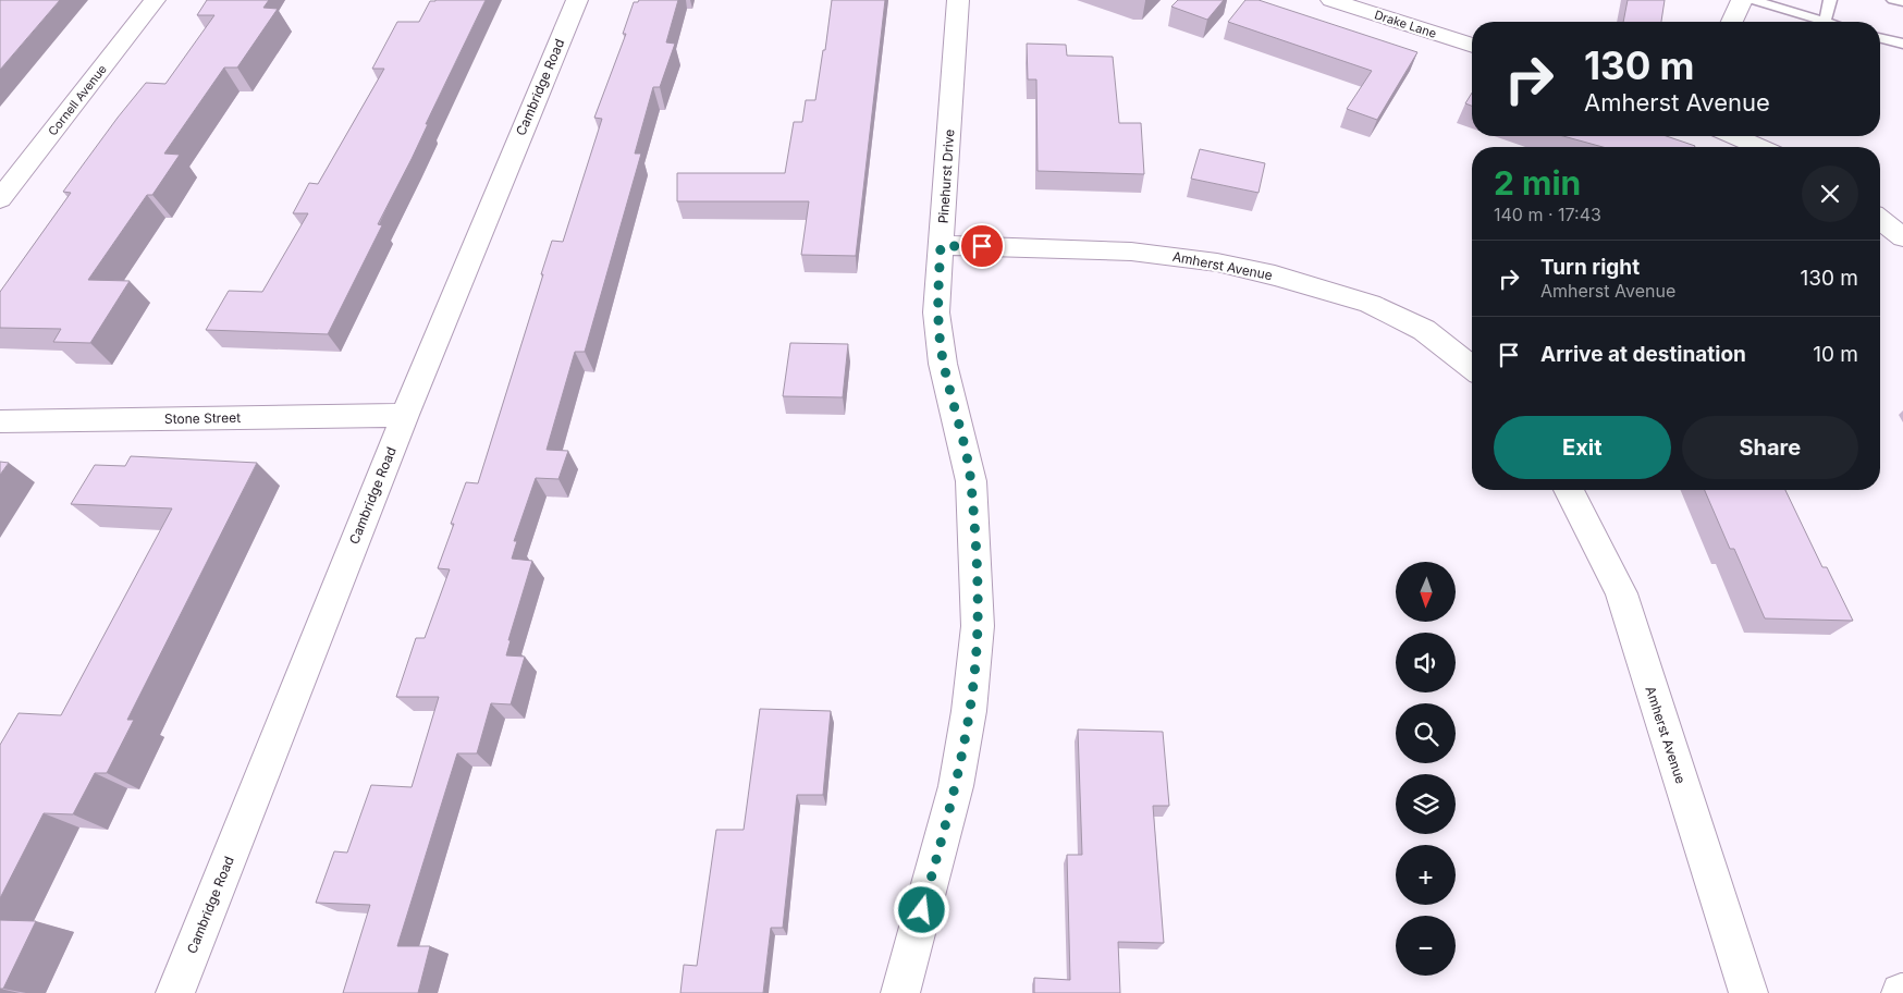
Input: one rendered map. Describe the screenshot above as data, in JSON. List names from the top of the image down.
{
  "streets": {
    "street": [
      "Drake Lane",
      "Cambridge Road",
      "Cornell Avenue",
      "Pinehurst Drive",
      "Amherst Avenue",
      "Stone Street"
    ]
  },
  "crossings": [
    ["Cambridge Road", "Stone Street"],
    ["Pinehurst Drive", "Amherst Avenue"]
  ],
  "north": "bottom",
  "page": {
    "turn": ["130 m", "Amherst Avenue"],
    "heading": ["2 min", "140 m · 17:43"],
    "list": [
      {
        "name": "Turn right",
        "note": "Amherst Avenue",
        "value": "130 m"
      },
      {
        "name": "Arrive at destination",
        "value": "10 m"
      }
    ],
    "buttons": ["Exit", "Share"],
    "map_buttons": ["+", "−"]
  }
}
